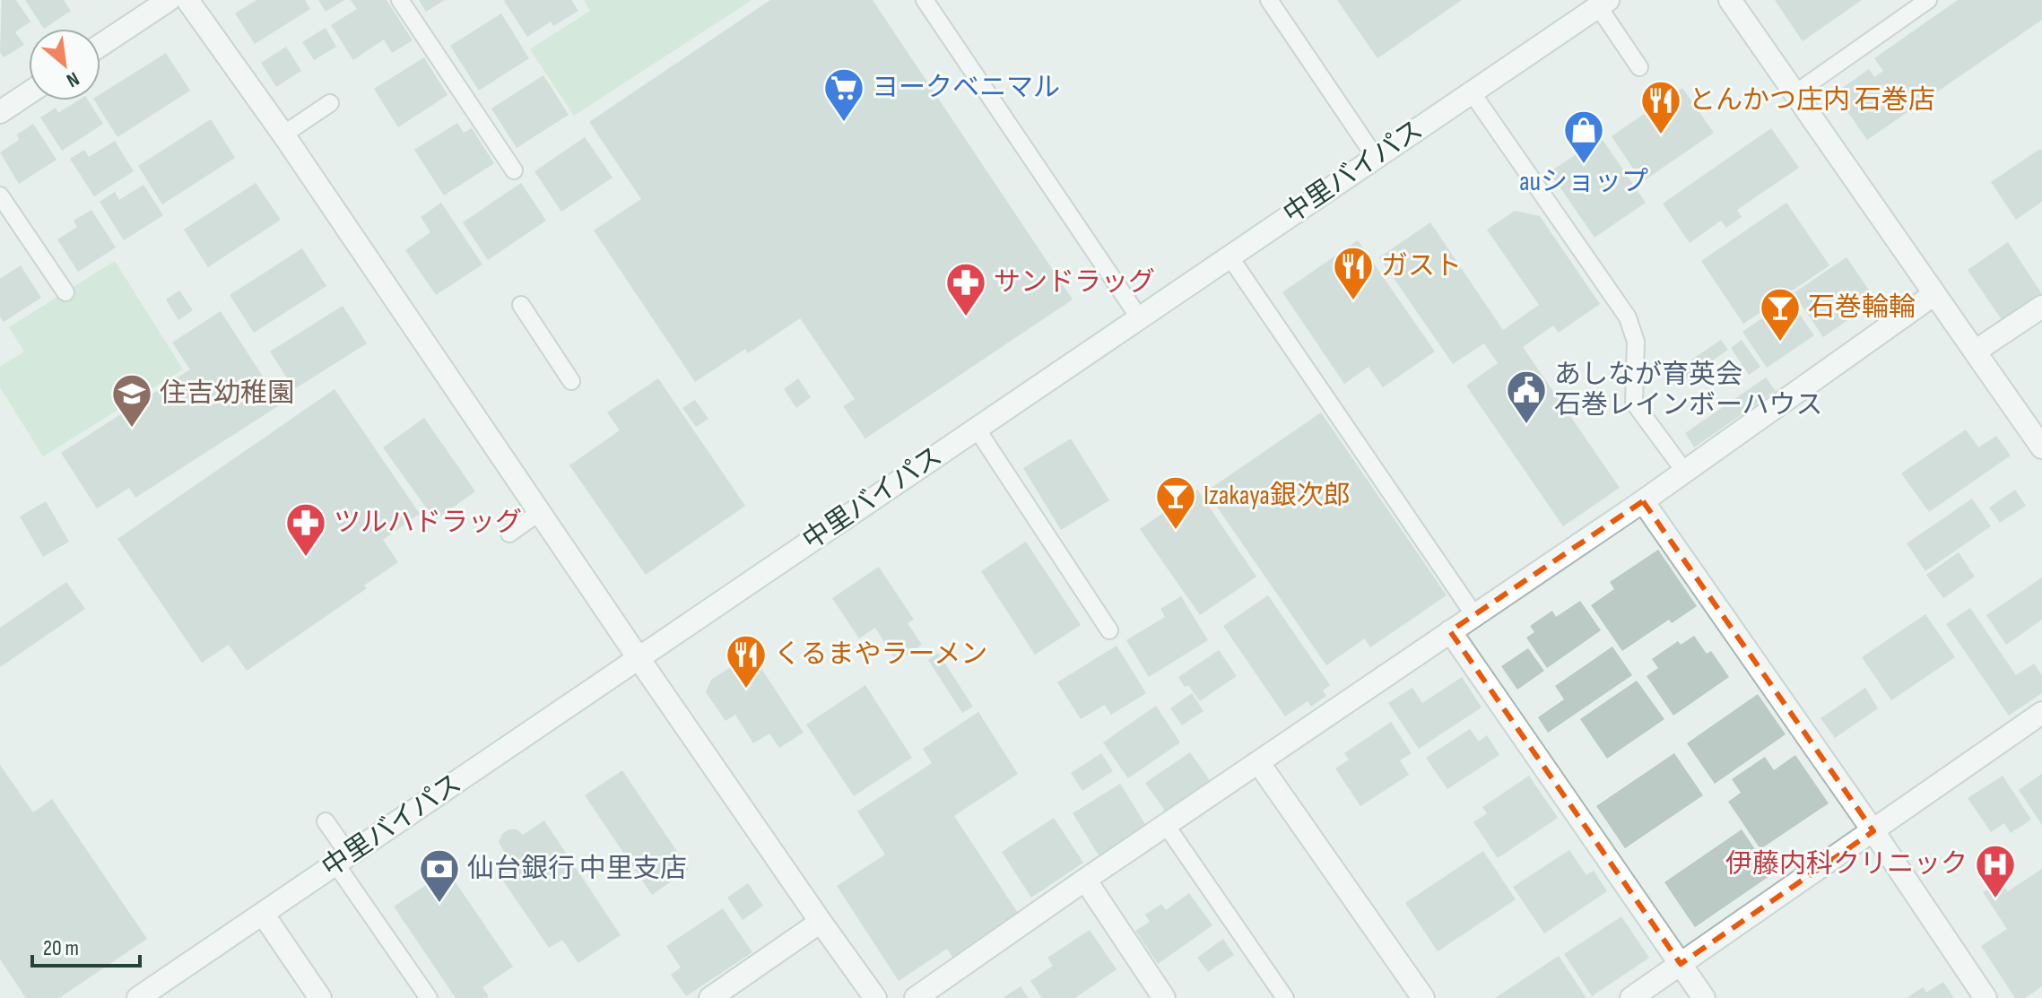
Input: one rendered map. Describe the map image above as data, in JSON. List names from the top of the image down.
{
  "streets": {
    "street": ["中里バイパス"]
  },
  "places": {
    "supermarket": ["ヨークベニマル"],
    "restaurant": ["とんかつ庄内 石巻店", "ガスト", "くるまやラーメン"],
    "shop": ["auショップ"],
    "pharmacy": ["サンドラッグ", "ツルハドラッグ"],
    "bar": ["石巻輪輪", "Izakaya銀次郎"],
    "public building": ["あしなが育英会 石巻レインボーハウス"],
    "school or university": ["住吉幼稚園"],
    "hospital": ["伊藤内科クリニック"],
    "bank": ["仙台銀行 中里支店"]
  },
  "scale_bar": "20 m",
  "north": "bottom right"
}
